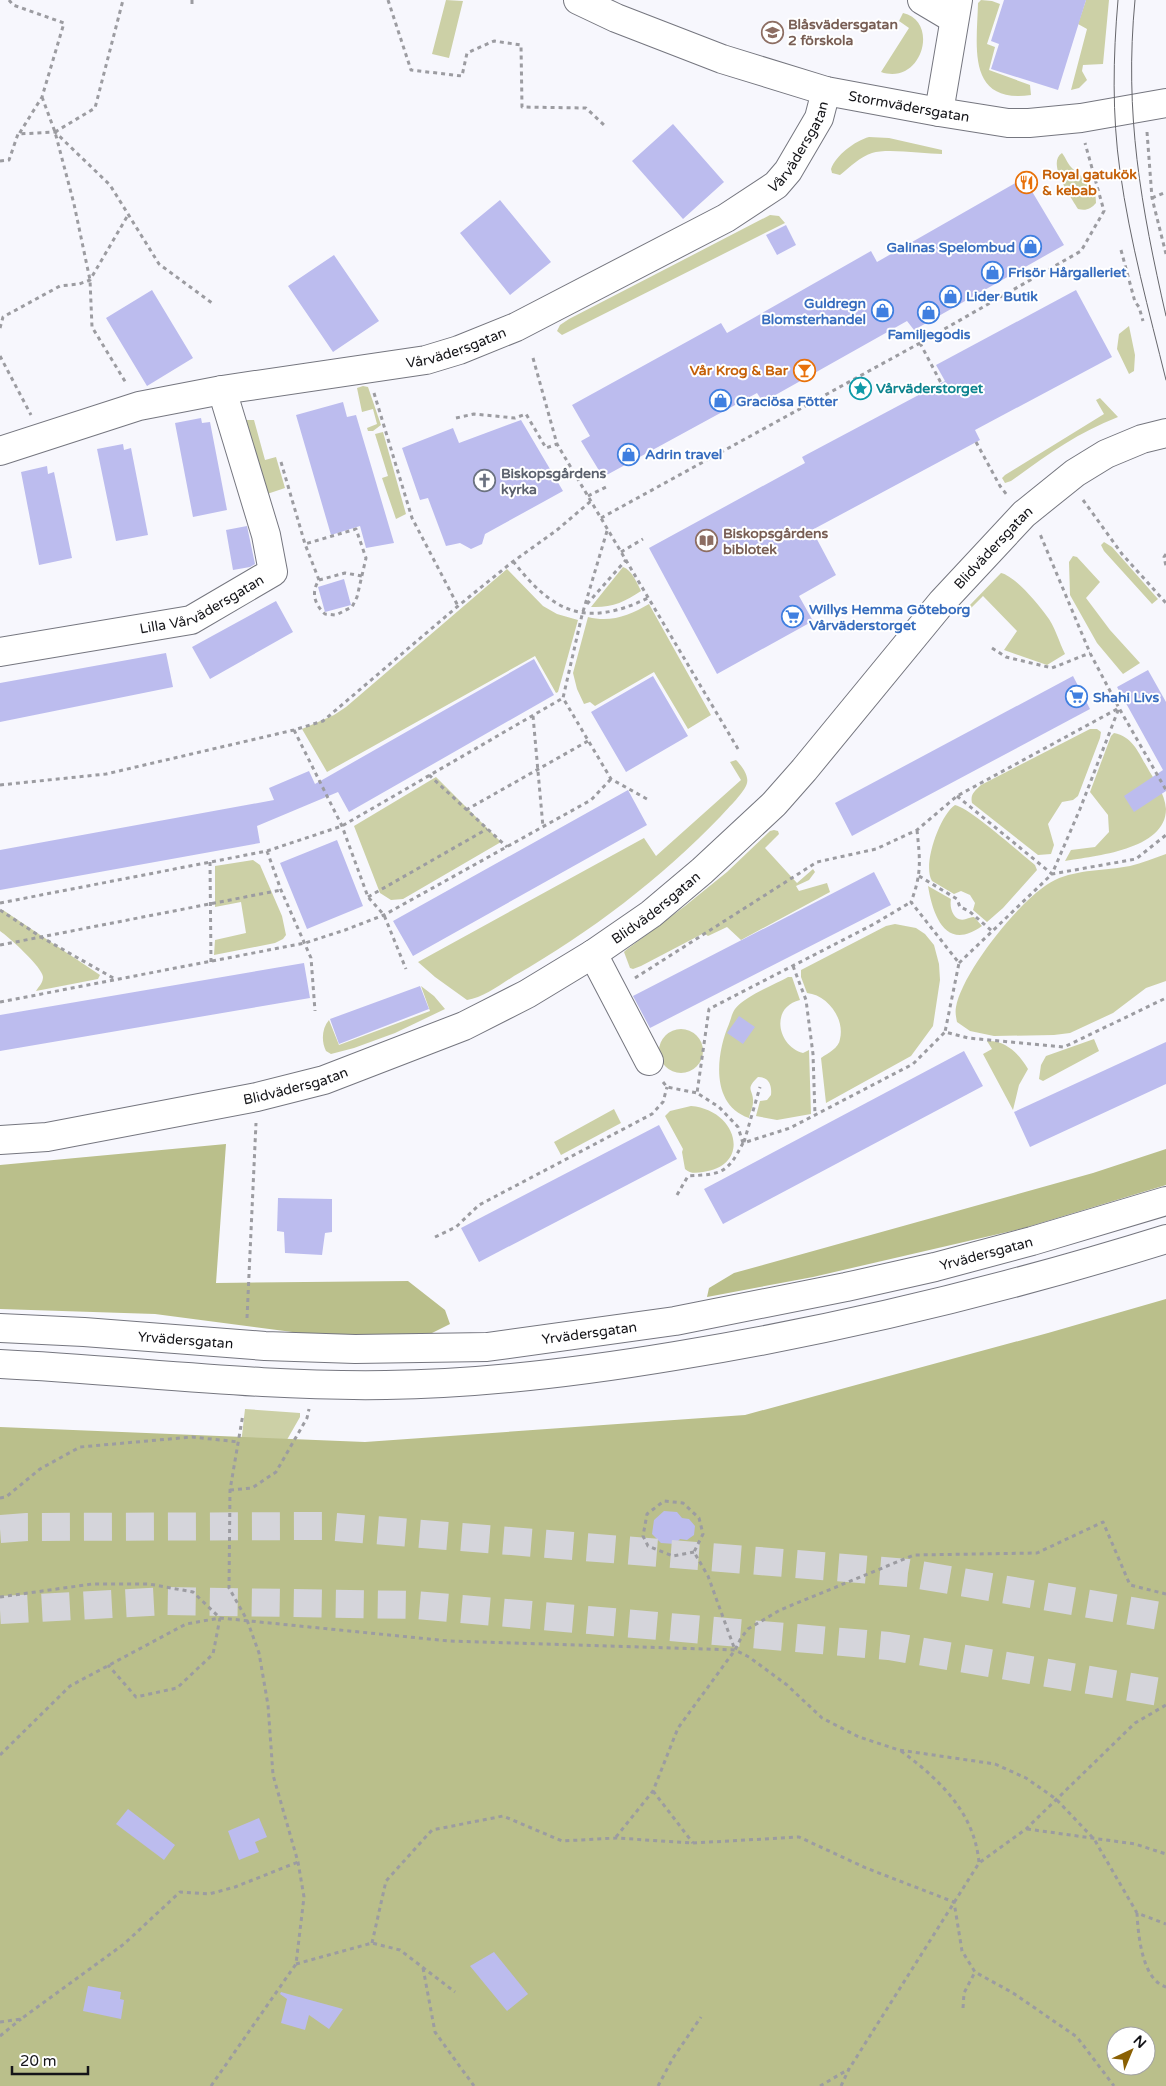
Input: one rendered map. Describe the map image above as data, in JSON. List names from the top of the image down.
{
  "streets": {
    "street": [
      "Stormvädersgatan",
      "Vårvädersgatan",
      "Blidvädersgatan",
      "Lilla Vårvädersgatan",
      "Yrvädersgatan"
    ]
  },
  "crossings": [
    ["Stormvädersgatan", "Vårvädersgatan"],
    ["Vårvädersgatan", "Lilla Vårvädersgatan"]
  ],
  "places": {
    "school or university": ["Blåsvädersgatan 2 förskola"],
    "restaurant": ["Royal gatukök & kebab"],
    "shop": [
      "Galinas Spelombud",
      "Frisör Hårgalleriet",
      "Lider Butik",
      "Guldregn Blomsterhandel",
      "Familjegodis",
      "Graciösa Fötter",
      "Adrin travel"
    ],
    "bar": ["Vår Krog & Bar"],
    "place": ["Vårväderstorget"],
    "church": ["Biskopsgårdens kyrka"],
    "library": ["Biskopsgårdens biblotek"],
    "supermarket": ["Willys Hemma Göteborg Vårväderstorget", "Shahi Livs"]
  },
  "scale_bar": "20 m",
  "north": "top right"
}
